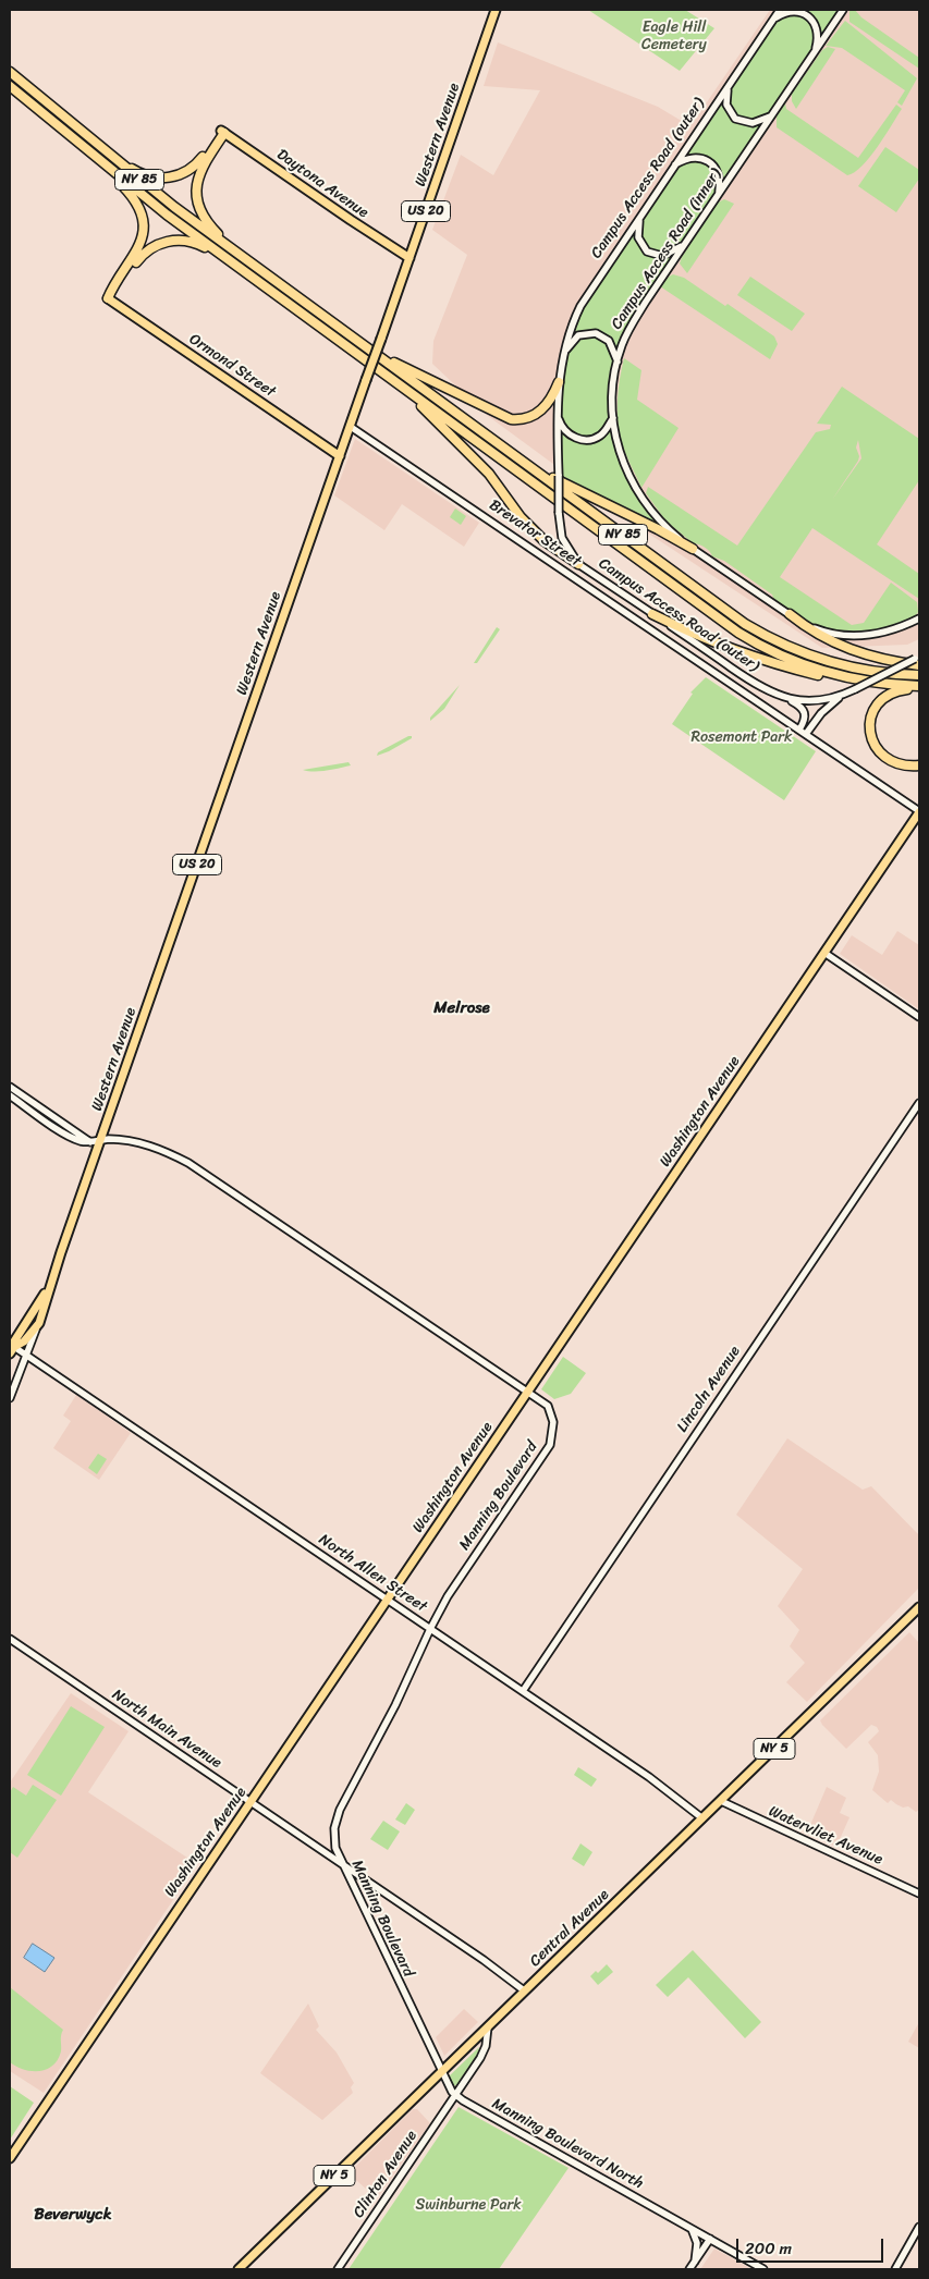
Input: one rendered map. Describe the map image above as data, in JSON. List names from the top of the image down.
{
  "streets": {
    "highway": ["NY 85"],
    "main road": [
      "Western Avenue",
      "Daytona Avenue",
      "US 20",
      "Ormond Street",
      "Washington Avenue",
      "NY 5",
      "Central Avenue"
    ],
    "street": [
      "Campus Access Road (outer)",
      "Campus Access Road (inner)",
      "Brevator Street",
      "Lincoln Avenue",
      "Manning Boulevard",
      "North Allen Street",
      "North Main Avenue",
      "Watervliet Avenue",
      "Manning Boulevard North",
      "Clinton Avenue"
    ]
  },
  "crossings": [
    ["Western Avenue", "Daytona Avenue"],
    ["Western Avenue", "US 20"],
    ["Western Avenue", "Ormond Street"],
    ["Western Avenue", "Brevator Street"],
    ["Western Avenue", "Manning Boulevard"],
    ["Western Avenue", "North Allen Street"],
    ["US 20", "North Allen Street"],
    ["Brevator Street", "Washington Avenue"],
    ["Washington Avenue", "Manning Boulevard"],
    ["Washington Avenue", "North Allen Street"],
    ["Washington Avenue", "North Main Avenue"],
    ["Lincoln Avenue", "North Allen Street"],
    ["Manning Boulevard", "North Allen Street"],
    ["Manning Boulevard", "North Main Avenue"],
    ["Manning Boulevard", "Central Avenue"],
    ["Manning Boulevard", "Manning Boulevard North"],
    ["North Allen Street", "Central Avenue"],
    ["North Main Avenue", "Central Avenue"],
    ["Watervliet Avenue", "Central Avenue"],
    ["Central Avenue", "Manning Boulevard North"],
    ["Central Avenue", "Clinton Avenue"],
    ["Manning Boulevard North", "Clinton Avenue"]
  ],
  "districts": ["Melrose", "Beverwyck"],
  "parks": ["Eagle Hill Cemetery", "Rosemont Park", "Swinburne Park"],
  "scale_bar": "200 m"
}
